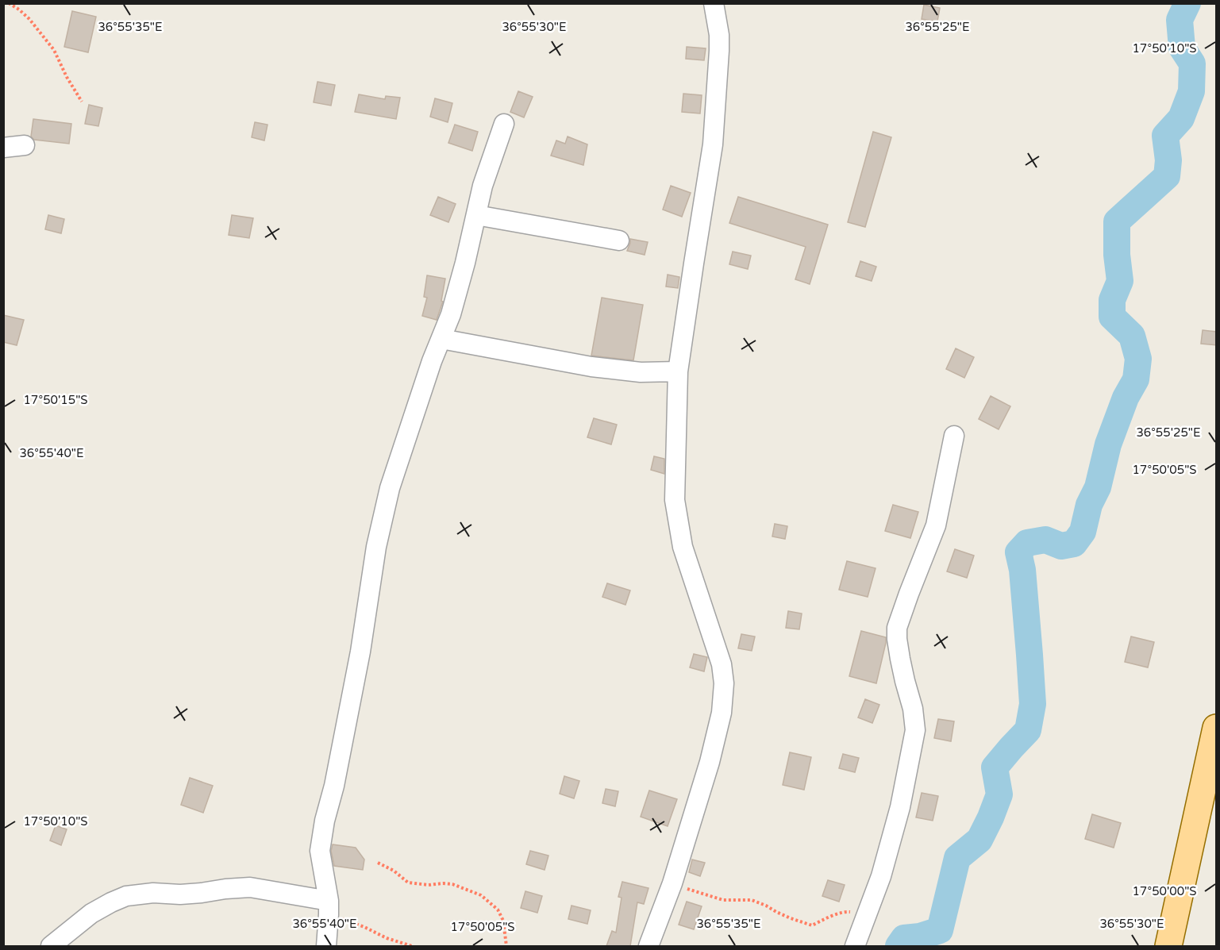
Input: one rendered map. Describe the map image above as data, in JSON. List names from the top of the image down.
{
  "coordinates": [
    "36°55'35\"E",
    "36°55'30\"E",
    "36°55'25\"E",
    "17°50'10\"S",
    "17°50'15\"S",
    "36°55'40\"E",
    "17°50'05\"S",
    "17°50'00\"S"
  ]
}
